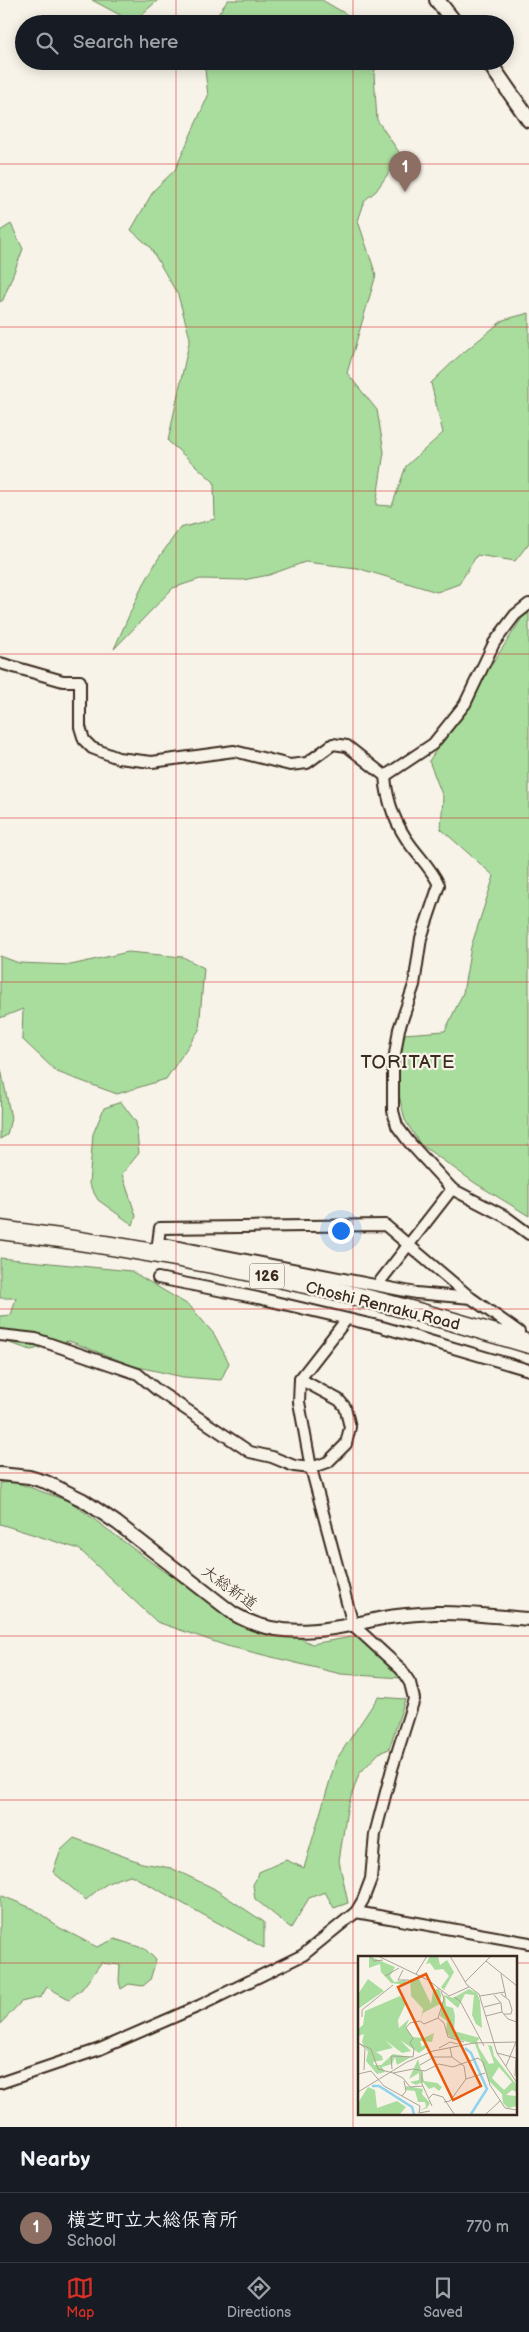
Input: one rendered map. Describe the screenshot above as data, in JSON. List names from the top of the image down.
{
  "streets": {
    "highway": ["126", "Choshi Renraku Road"],
    "street": ["大総新道"]
  },
  "districts": ["TORITATE"],
  "page": {
    "search": "Search here",
    "pins": "1",
    "heading": "Nearby",
    "list": [
      {
        "mark": "1",
        "name": "横芝町立大総保育所",
        "note": "School",
        "value": "770 m"
      }
    ],
    "nav": ["Map", "Directions", "Saved"]
  }
}
